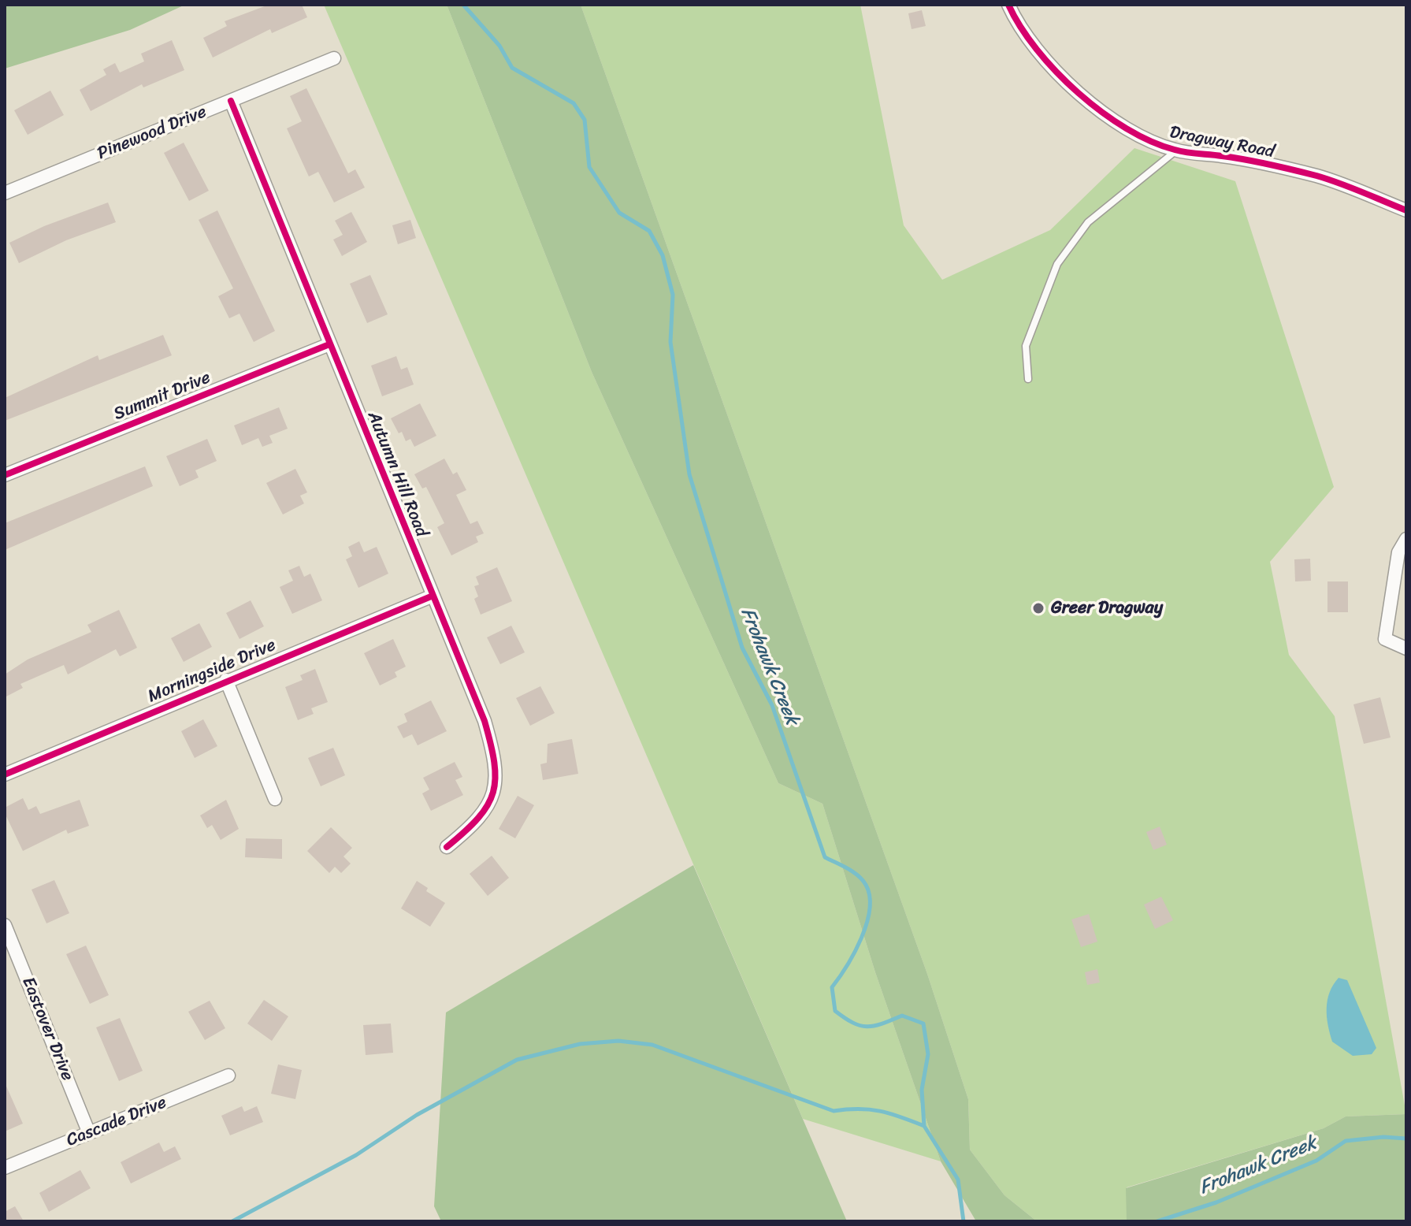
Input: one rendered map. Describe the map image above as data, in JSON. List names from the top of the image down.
{
  "streets": {
    "street": [
      "Pinewood Drive",
      "Dragway Road",
      "Summit Drive",
      "Autumn Hill Road",
      "Morningside Drive",
      "Eastover Drive",
      "Cascade Drive"
    ]
  },
  "crossings": [
    ["Pinewood Drive", "Autumn Hill Road"],
    ["Summit Drive", "Autumn Hill Road"],
    ["Autumn Hill Road", "Morningside Drive"],
    ["Eastover Drive", "Cascade Drive"]
  ],
  "water": ["Frohawk Creek"],
  "places": ["Greer Dragway"]
}
